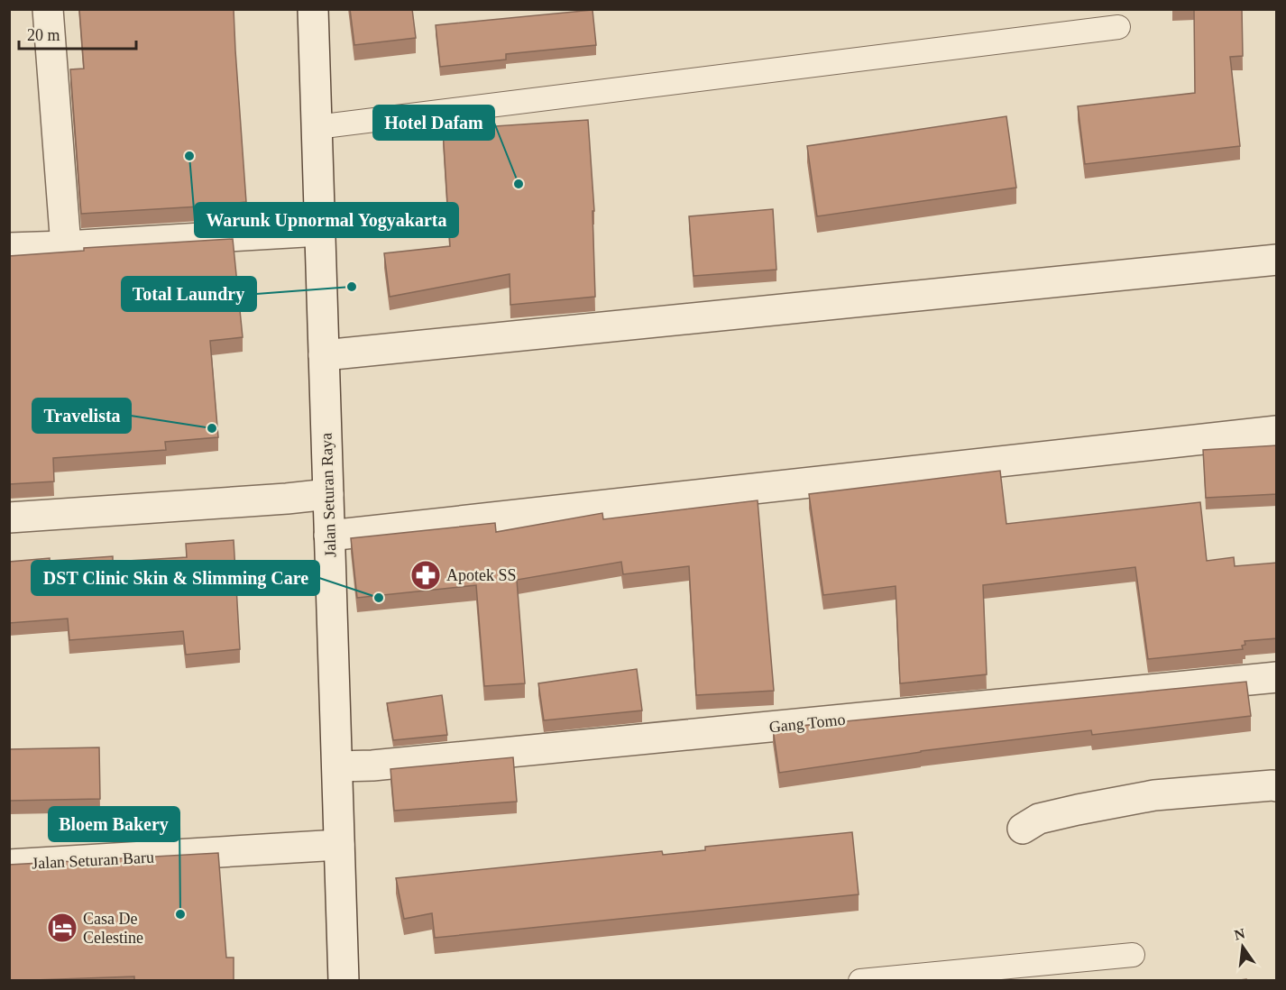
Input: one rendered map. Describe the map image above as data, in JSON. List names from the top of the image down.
{
  "streets": {
    "street": ["Jalan Seturan Raya", "Gang Tomo", "Jalan Seturan Baru"]
  },
  "crossings": [
    ["Jalan Seturan Raya", "Gang Tomo"],
    ["Jalan Seturan Raya", "Jalan Seturan Baru"]
  ],
  "places": {
    "other": [
      "Warunk Upnormal Yogyakarta",
      "Hotel Dafam",
      "Total Laundry",
      "Travelista",
      "DST Clinic Skin & Slimming Care",
      "Bloem Bakery"
    ],
    "pharmacy": ["Apotek SS"],
    "hotel": ["Casa De Celestine"]
  },
  "scale_bar": "20 m",
  "north": "top"
}
